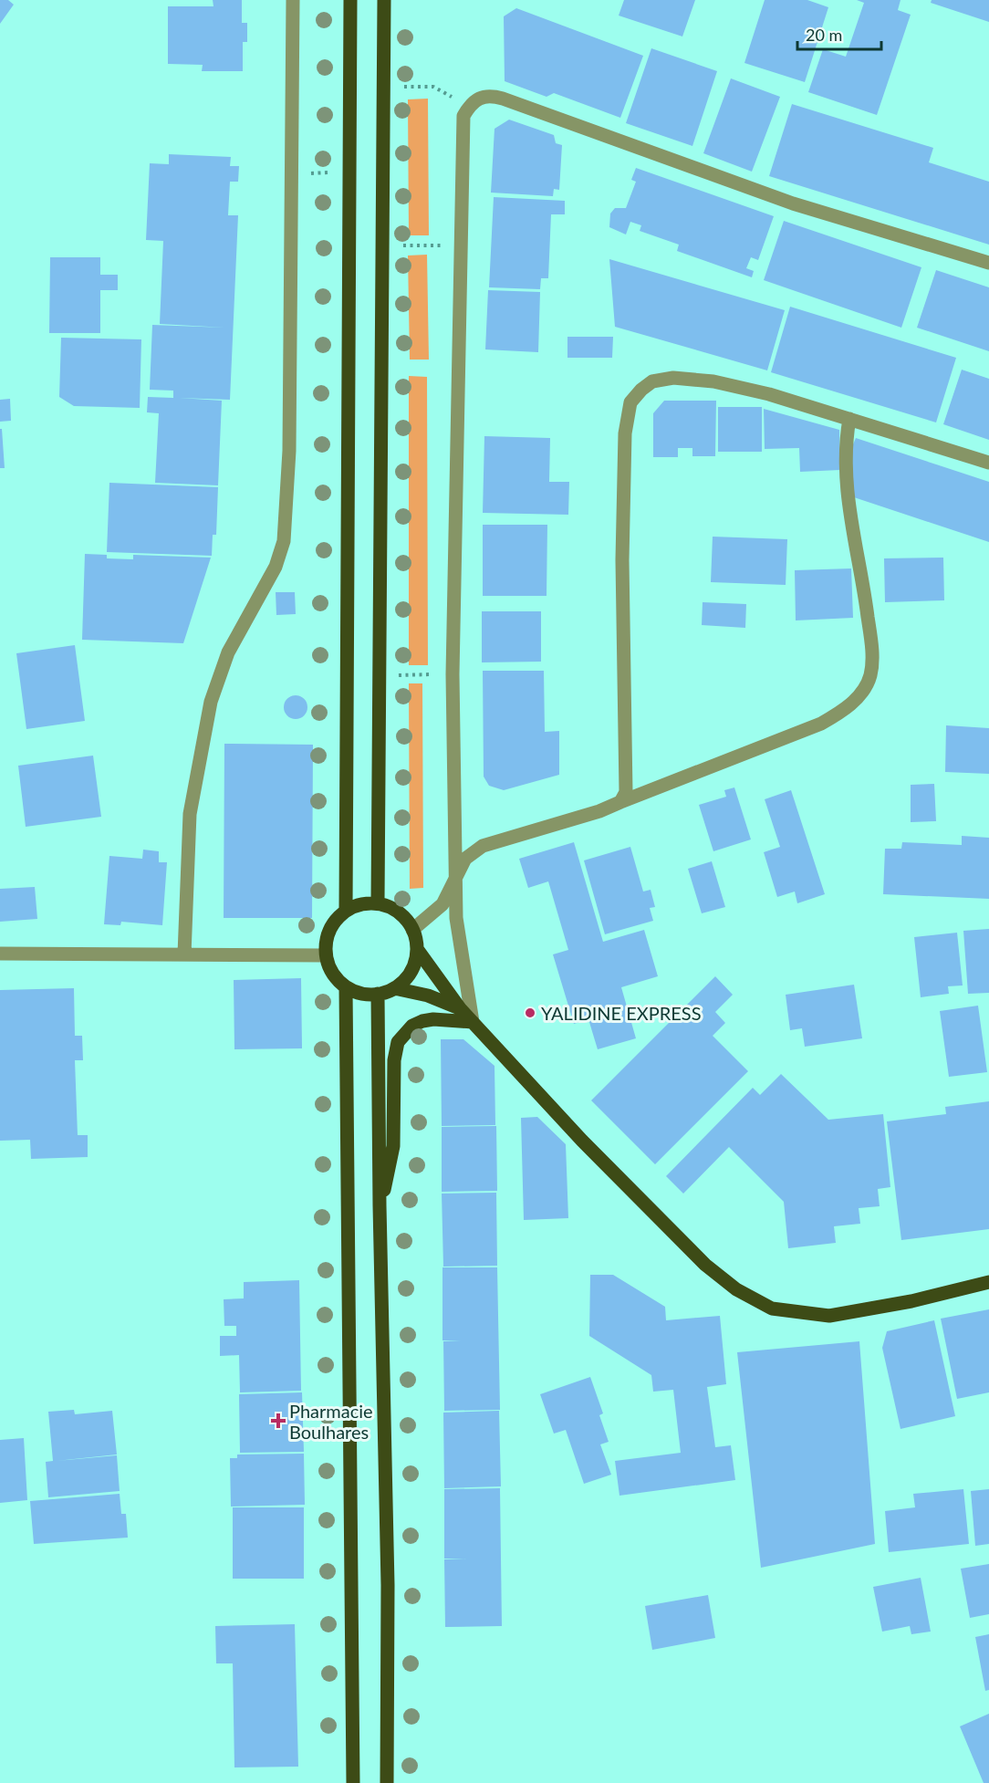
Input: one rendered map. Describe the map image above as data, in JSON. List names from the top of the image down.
{
  "places": {
    "other": ["YALIDINE EXPRESS"],
    "health": ["Pharmacie Boulhares"]
  },
  "scale_bar": "20 m"
}
